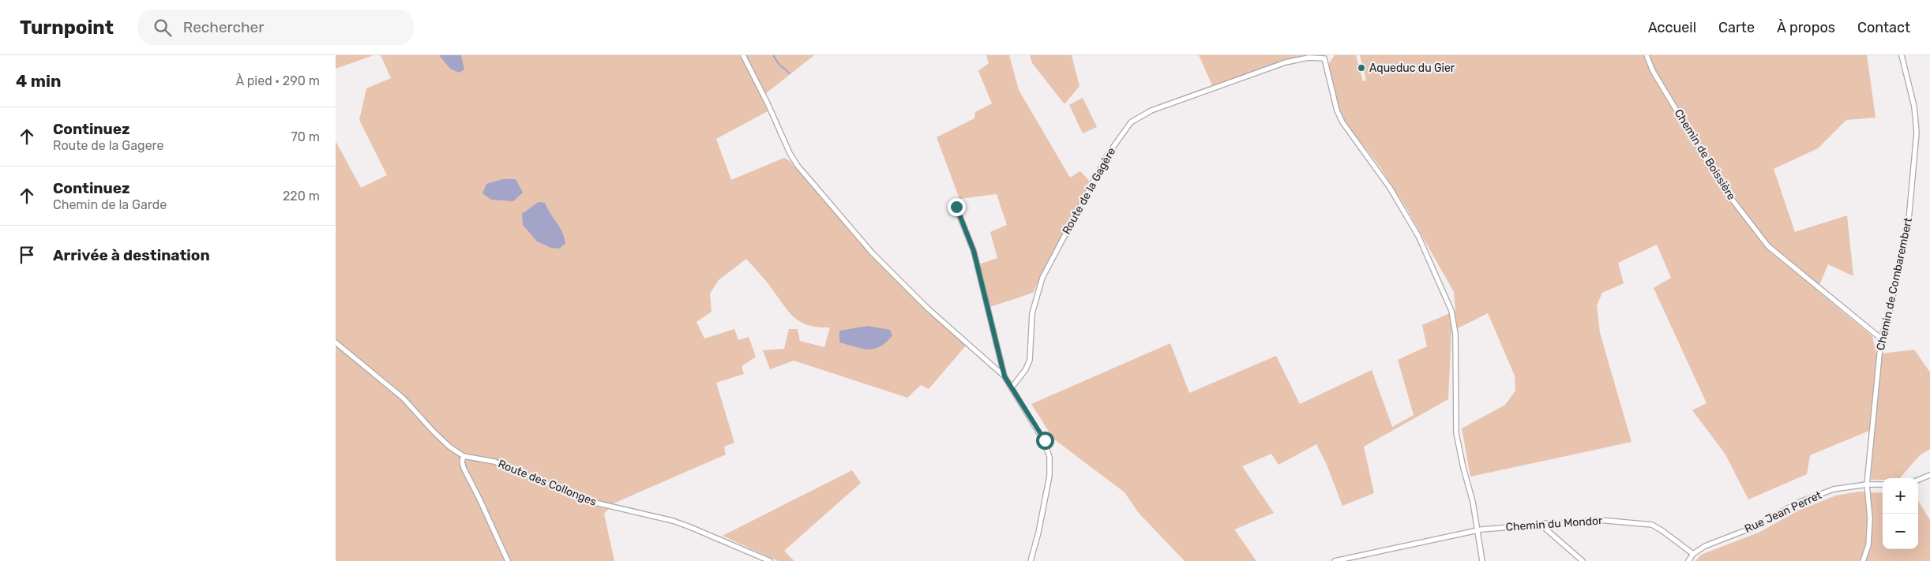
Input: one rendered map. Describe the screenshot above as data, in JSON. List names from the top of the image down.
{
  "streets": {
    "street": [
      "Chemin de Boissière",
      "Route de la Gagère",
      "Chemin de Combarembert",
      "Route des Collonges",
      "Rue Jean Perret",
      "Chemin du Mondor"
    ]
  },
  "crossings": [
    ["Chemin de Boissière", "Chemin de Combarembert"],
    ["Route de la Gagère", "Chemin du Mondor"],
    ["Chemin de Combarembert", "Rue Jean Perret"],
    ["Rue Jean Perret", "Chemin du Mondor"]
  ],
  "places": ["Aqueduc du Gier"],
  "page": {
    "header": "Turnpoint",
    "search": "Rechercher",
    "nav": [
      "Accueil",
      "Carte",
      "À propos",
      "Contact"
    ],
    "heading": ["4 min", "À pied · 290 m"],
    "list": [
      ["Continuez", "Route de la Gagere", "70 m"],
      ["Continuez", "Chemin de la Garde", "220 m"],
      "Arrivée à destination"
    ],
    "map_buttons": ["+", "−"]
  }
}
